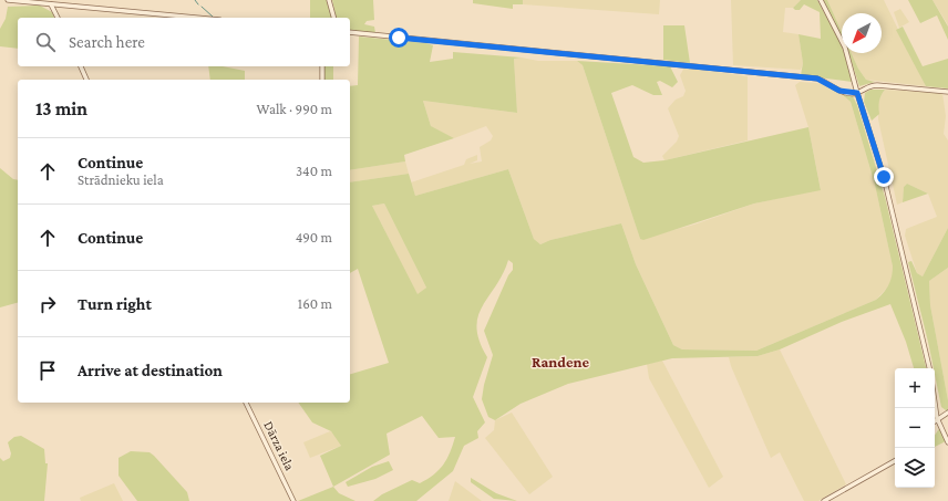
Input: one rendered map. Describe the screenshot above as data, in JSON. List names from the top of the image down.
{
  "streets": {
    "street": ["Dārza iela"]
  },
  "districts": ["Randene"],
  "north": "bottom left",
  "page": {
    "search": "Search here",
    "heading": ["13 min", "Walk · 990 m"],
    "list": [
      ["Continue", "Strādnieku iela", "340 m"],
      ["Continue", "490 m"],
      ["Turn right", "160 m"],
      "Arrive at destination"
    ],
    "map_buttons": ["+", "−"]
  }
}
